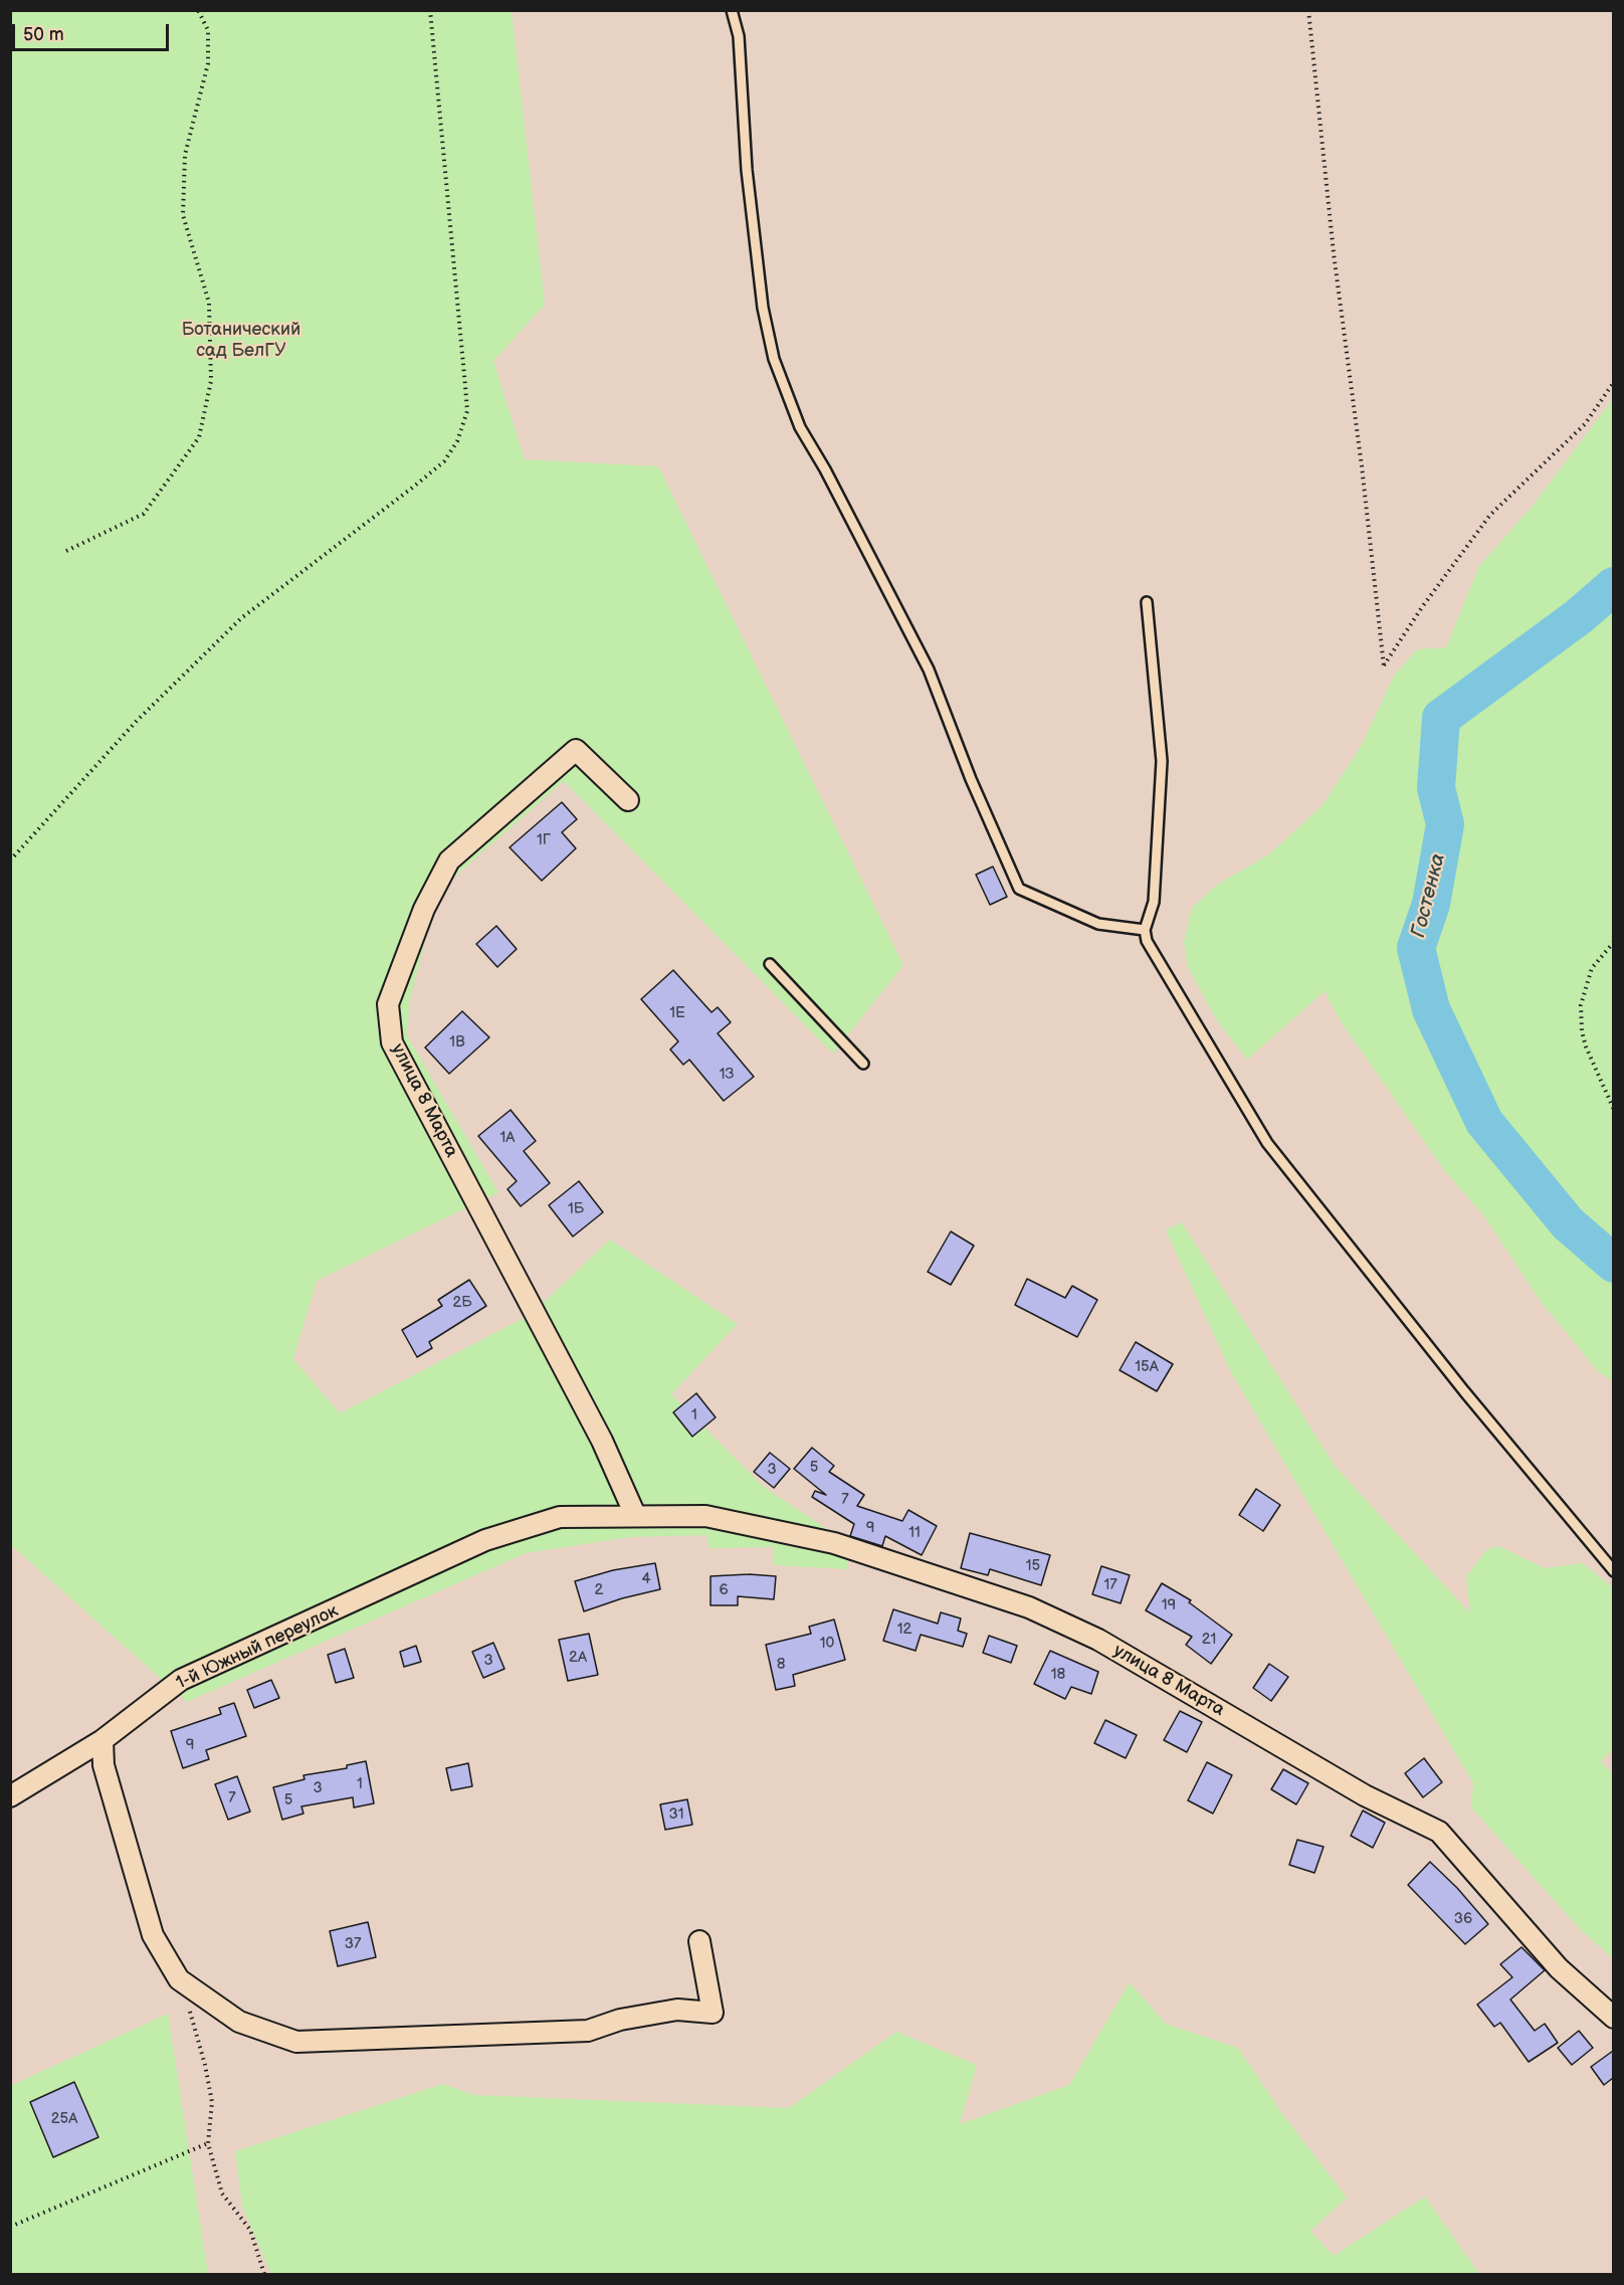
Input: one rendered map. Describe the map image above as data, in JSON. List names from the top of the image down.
{
  "streets": {
    "street": ["улица 8 Марта", "1-й Южный переулок"]
  },
  "crossings": [
    ["улица 8 Марта", "1-й Южный переулок"]
  ],
  "water": ["Гостенка"],
  "parks": ["Ботанический сад БелГУ"],
  "house_numbers": [
    "1Г",
    "1Е",
    "1В",
    "1З",
    "1А",
    "1Б",
    "2Б",
    "15А",
    "1",
    "5",
    "3",
    "7",
    "9",
    "11",
    "15",
    "4",
    "17",
    "2",
    "6",
    "19",
    "12",
    "21",
    "10",
    "2А",
    "3",
    "8",
    "18",
    "9",
    "1",
    "3",
    "7",
    "5",
    "31",
    "36",
    "37",
    "25А"
  ],
  "scale_bar": "50 m"
}
